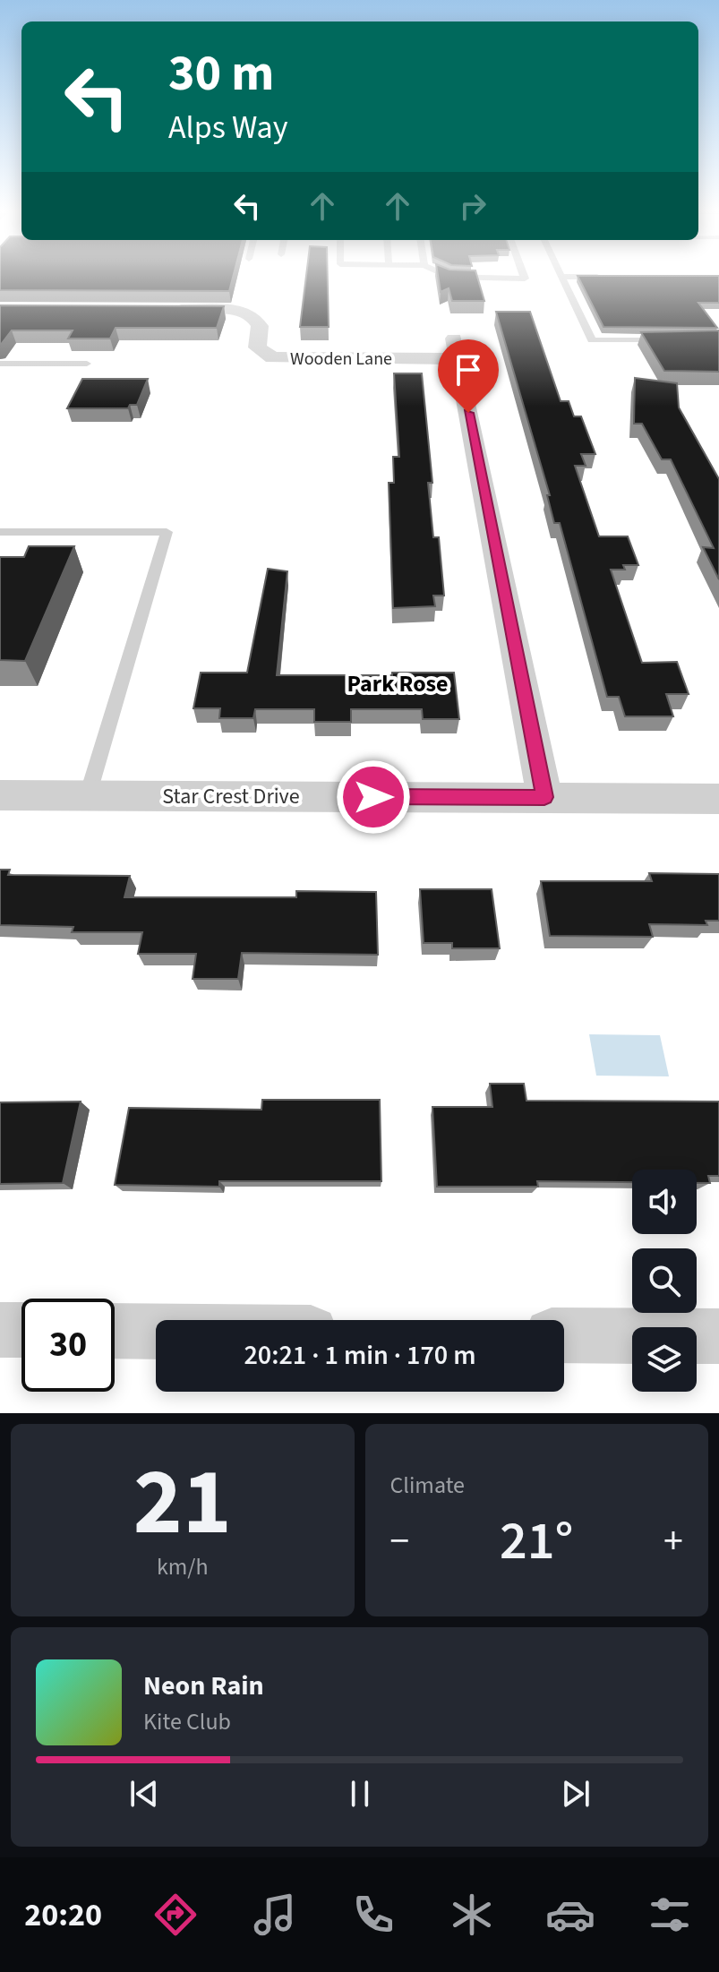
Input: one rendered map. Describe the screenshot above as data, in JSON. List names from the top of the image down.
{
  "streets": {
    "street": ["Wooden Lane", "Star Crest Drive"]
  },
  "crossings": [
    ["Wooden Lane", "Star Crest Drive"]
  ],
  "districts": ["Park Rose"],
  "page": {
    "turn": ["30 m", "Alps Way"],
    "limit": "30",
    "trip": "20:21 · 1 min · 170 m",
    "tile": [
      ["21", "km/h"],
      "Climate"
    ],
    "heat": ["−", "21°", "+"],
    "song": ["Neon Rain", "Kite Club"],
    "tabs": "20:20"
  }
}
